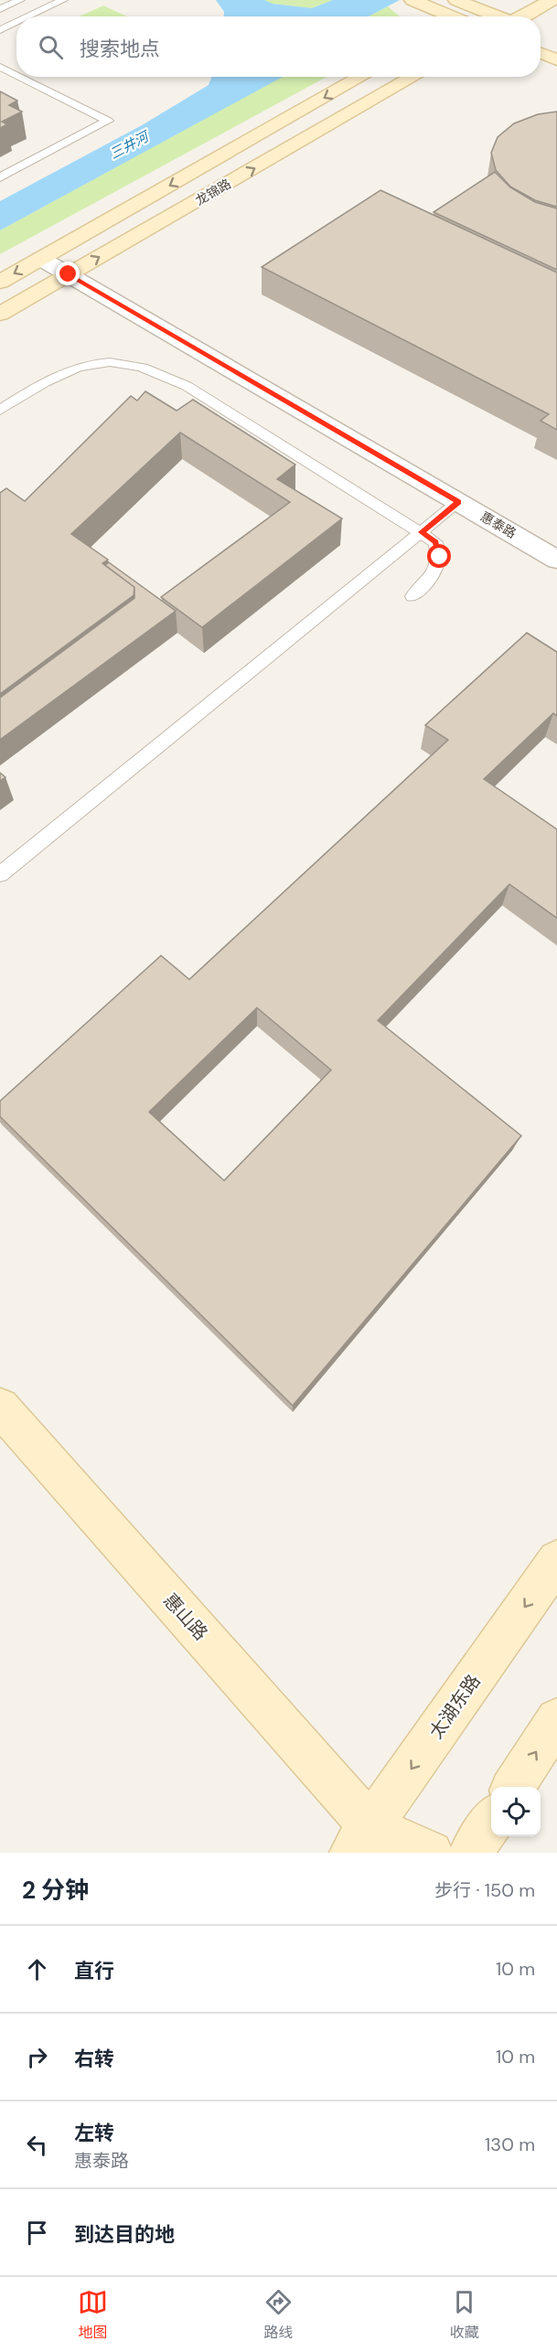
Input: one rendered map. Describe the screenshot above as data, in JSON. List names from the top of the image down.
{
  "streets": {
    "main road": ["龙锦路", "惠山路", "太湖东路"],
    "street": ["惠泰路"]
  },
  "crossings": [
    ["龙锦路", "惠泰路"],
    ["惠山路", "太湖东路"]
  ],
  "water": ["三井河"],
  "page": {
    "search": "搜索地点",
    "heading": ["2 分钟", "步行 · 150 m"],
    "list": [
      ["直行", "10 m"],
      ["右转", "10 m"],
      ["左转", "惠泰路", "130 m"],
      "到达目的地"
    ],
    "nav": ["地图", "路线", "收藏"]
  }
}
